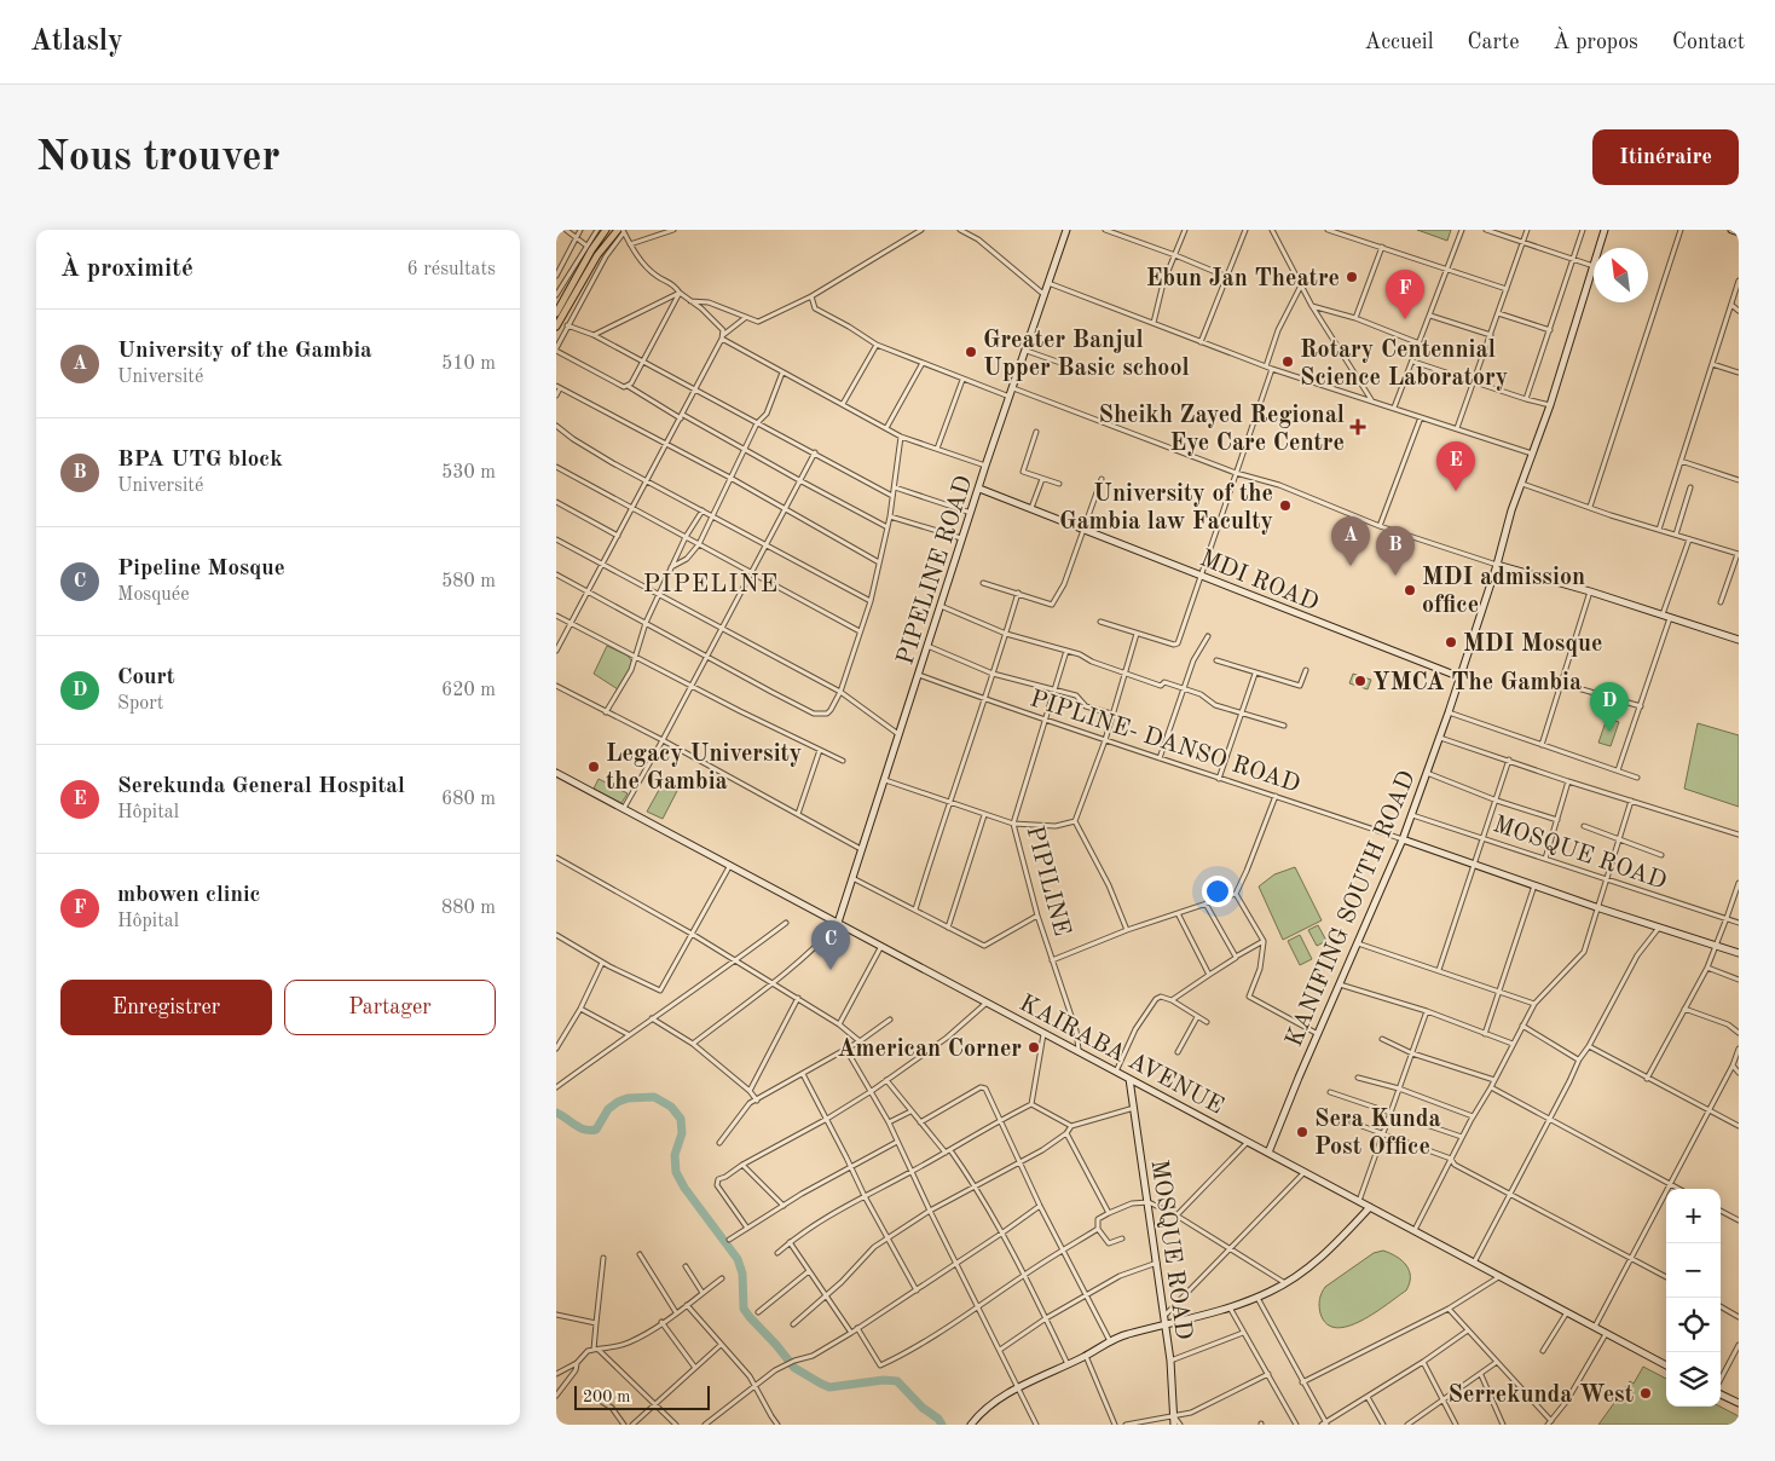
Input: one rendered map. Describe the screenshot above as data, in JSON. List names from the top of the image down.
{
  "streets": {
    "street": [
      "PIPELINE ROAD",
      "MDI ROAD",
      "PIPLINE- DANSO ROAD",
      "MOSQUE ROAD",
      "PIPILINE",
      "KANIFING SOUTH ROAD",
      "KAIRABA AVENUE"
    ]
  },
  "crossings": [
    ["PIPELINE ROAD", "MDI ROAD"],
    ["PIPELINE ROAD", "PIPLINE- DANSO ROAD"],
    ["PIPELINE ROAD", "KAIRABA AVENUE"],
    ["MDI ROAD", "KANIFING SOUTH ROAD"],
    ["PIPLINE- DANSO ROAD", "PIPILINE"],
    ["PIPLINE- DANSO ROAD", "KANIFING SOUTH ROAD"],
    ["MOSQUE ROAD", "KANIFING SOUTH ROAD"],
    ["MOSQUE ROAD", "KAIRABA AVENUE"],
    ["PIPILINE", "KAIRABA AVENUE"],
    ["KANIFING SOUTH ROAD", "KAIRABA AVENUE"]
  ],
  "districts": ["PIPELINE"],
  "places": {
    "other": [
      "Ebun Jan Theatre",
      "Greater Banjul Upper Basic school",
      "Rotary Centennial Science Laboratory",
      "University of the Gambia law Faculty",
      "MDI admission office",
      "MDI Mosque",
      "YMCA The Gambia",
      "Legacy University the Gambia",
      "American Corner",
      "Sera Kunda Post Office",
      "Serrekunda West"
    ],
    "health": ["Sheikh Zayed Regional Eye Care Centre"]
  },
  "scale_bar": "200 m",
  "north": "top left",
  "page": {
    "header": "Atlasly",
    "nav": [
      "Accueil",
      "Carte",
      "À propos",
      "Contact"
    ],
    "buttons": [
      "Itinéraire",
      ["Enregistrer", "Partager"]
    ],
    "title": "Nous trouver",
    "heading": ["À proximité", "6 résultats"],
    "pins": [
      "F",
      "E",
      "A",
      "B",
      "D",
      "C"
    ],
    "list": [
      {
        "mark": "A",
        "name": "University of the Gambia",
        "note": "Université",
        "value": "510 m"
      },
      {
        "mark": "B",
        "name": "BPA UTG block",
        "note": "Université",
        "value": "530 m"
      },
      {
        "mark": "C",
        "name": "Pipeline Mosque",
        "note": "Mosquée",
        "value": "580 m"
      },
      {
        "mark": "D",
        "name": "Court",
        "note": "Sport",
        "value": "620 m"
      },
      {
        "mark": "E",
        "name": "Serekunda General Hospital",
        "note": "Hôpital",
        "value": "680 m"
      },
      {
        "mark": "F",
        "name": "mbowen clinic",
        "note": "Hôpital",
        "value": "880 m"
      }
    ],
    "map_buttons": ["+", "−"],
    "scale": "200 m"
  }
}
